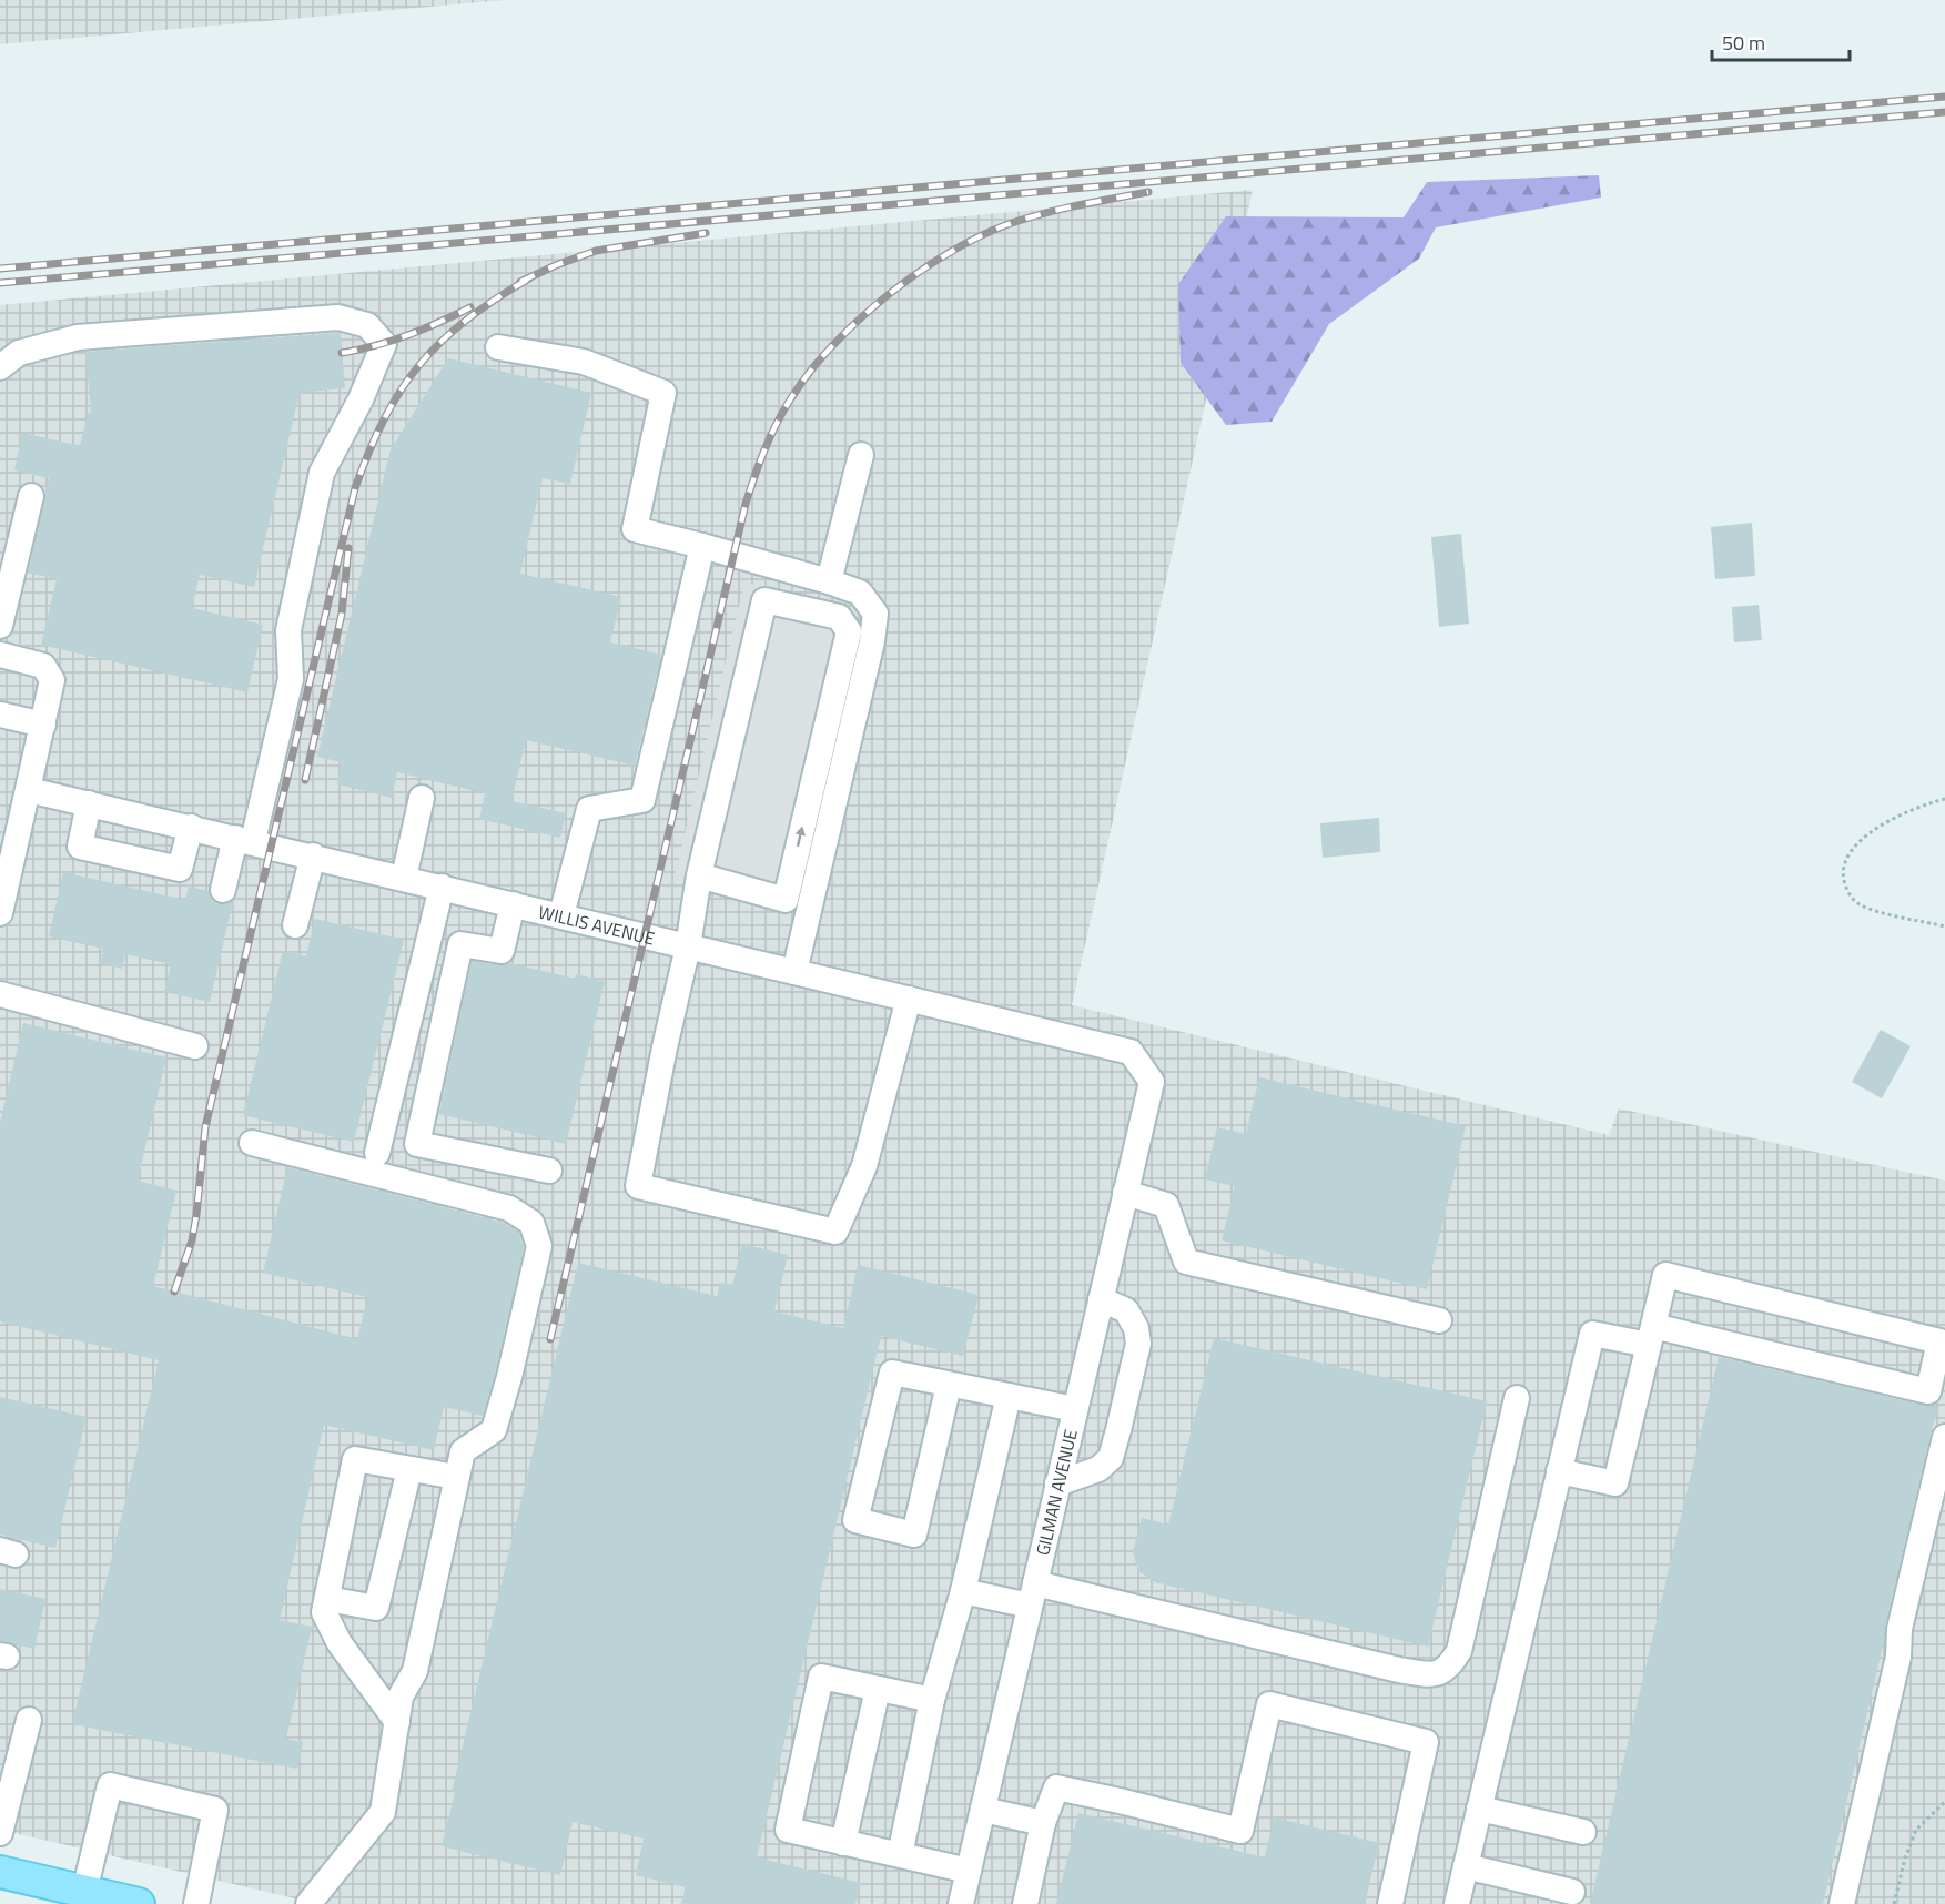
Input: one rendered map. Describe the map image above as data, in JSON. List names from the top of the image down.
{
  "streets": {
    "street": ["WILLIS AVENUE", "GILMAN AVENUE"]
  },
  "crossings": [
    ["WILLIS AVENUE", "GILMAN AVENUE"]
  ],
  "scale_bar": "50 m"
}
